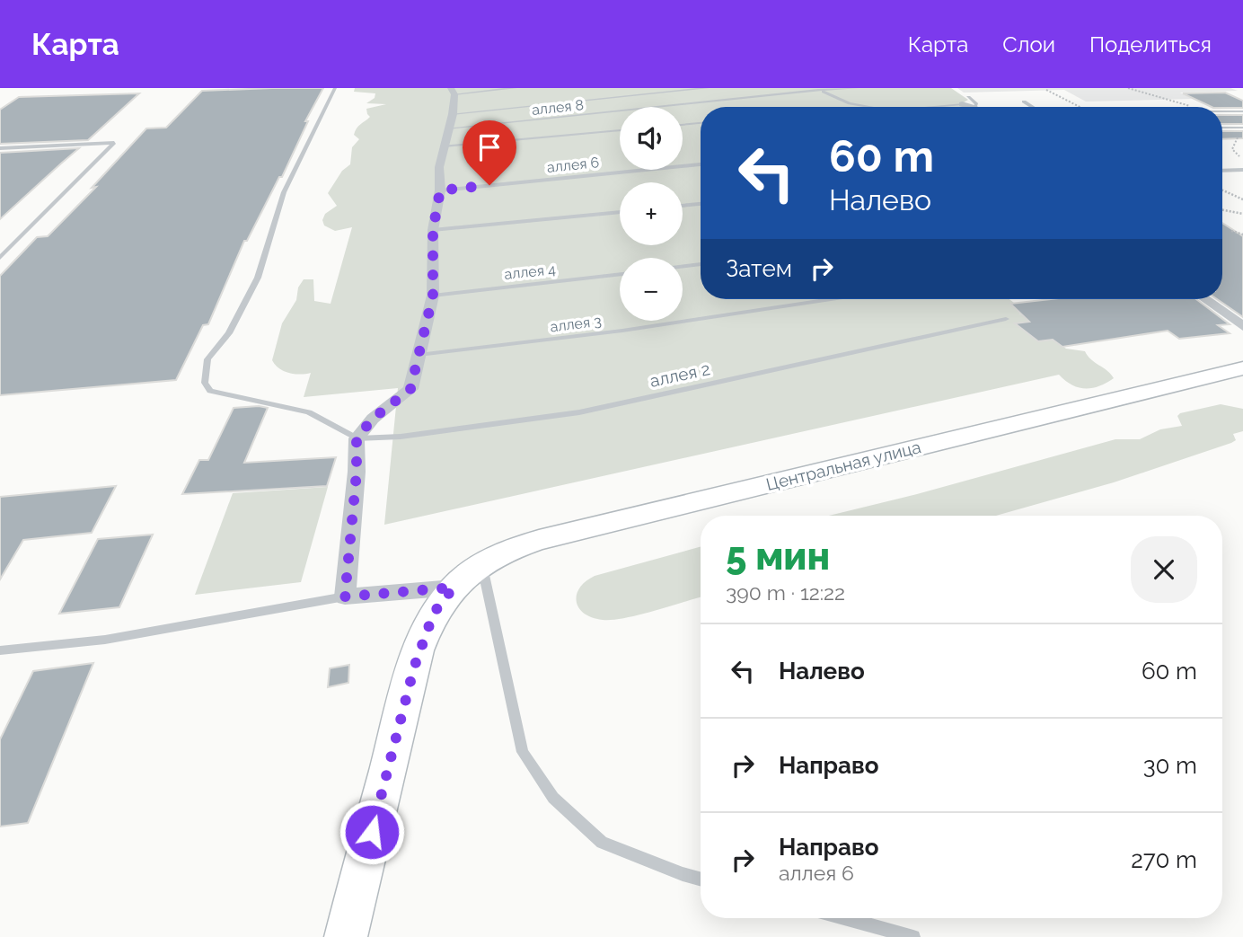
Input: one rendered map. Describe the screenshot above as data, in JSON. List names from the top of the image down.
{
  "streets": {
    "street": ["Центральная улица"],
    "lane": [
      "аллея 8",
      "аллея 6",
      "аллея 4",
      "аллея 3",
      "аллея 2"
    ]
  },
  "page": {
    "header": "Карта",
    "nav": ["Карта", "Слои", "Поделиться"],
    "map_buttons": ["+", "−"],
    "turn": ["60 m", "Налево"],
    "then": "Затем",
    "heading": ["5 мин", "390 m · 12:22"],
    "list": [
      {
        "name": "Налево",
        "value": "60 m"
      },
      {
        "name": "Направо",
        "value": "30 m"
      },
      {
        "name": "Направо",
        "note": "аллея 6",
        "value": "270 m"
      }
    ]
  }
}
